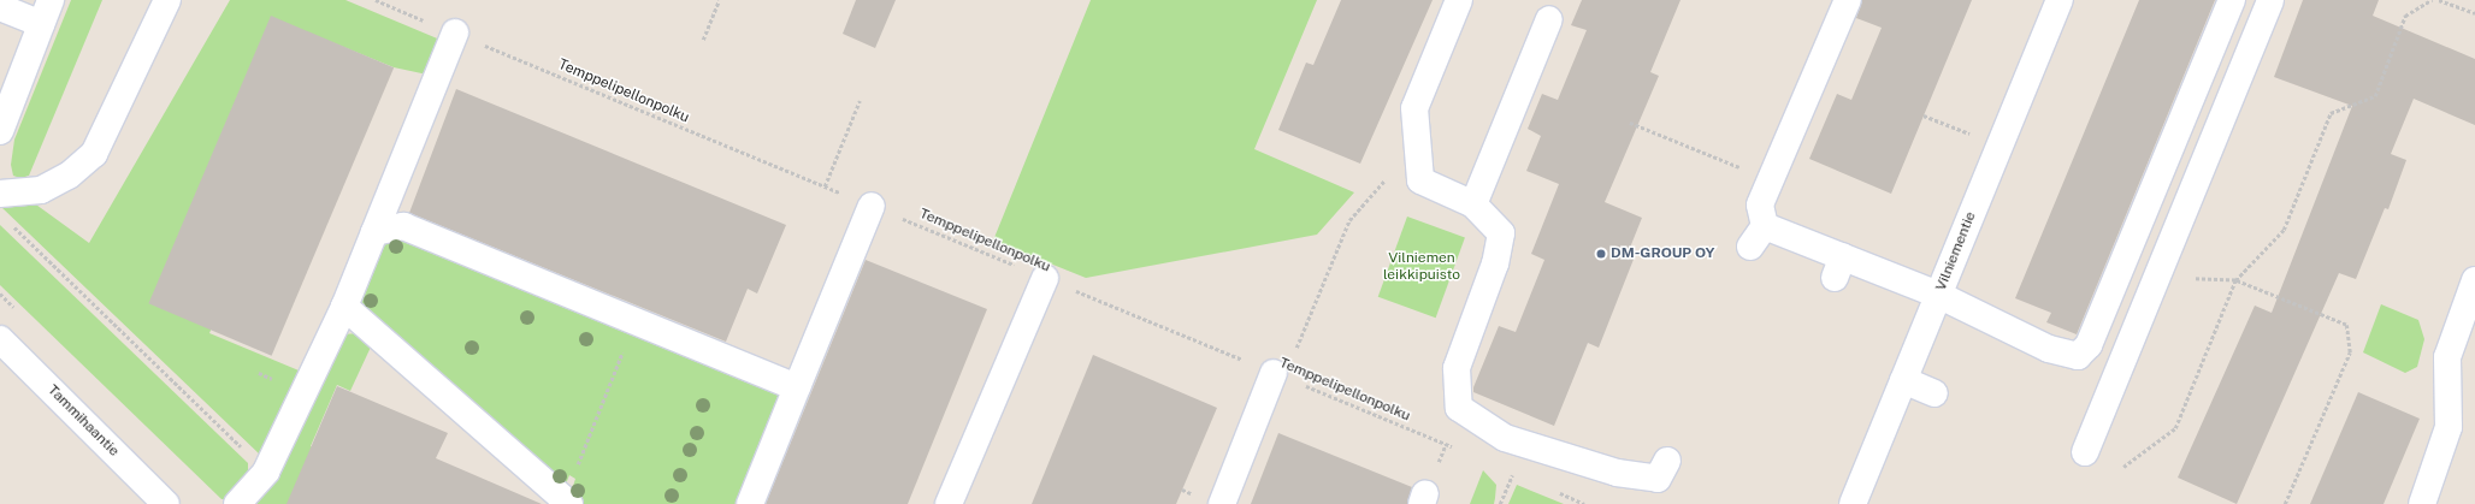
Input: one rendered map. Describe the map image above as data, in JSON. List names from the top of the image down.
{
  "streets": {
    "street": ["Vilniementie", "Tammihaantie"],
    "path": ["Temppelipellonpolku"]
  },
  "parks": ["Vilniemen leikkipuisto"],
  "places": ["DM-GROUP OY"]
}
